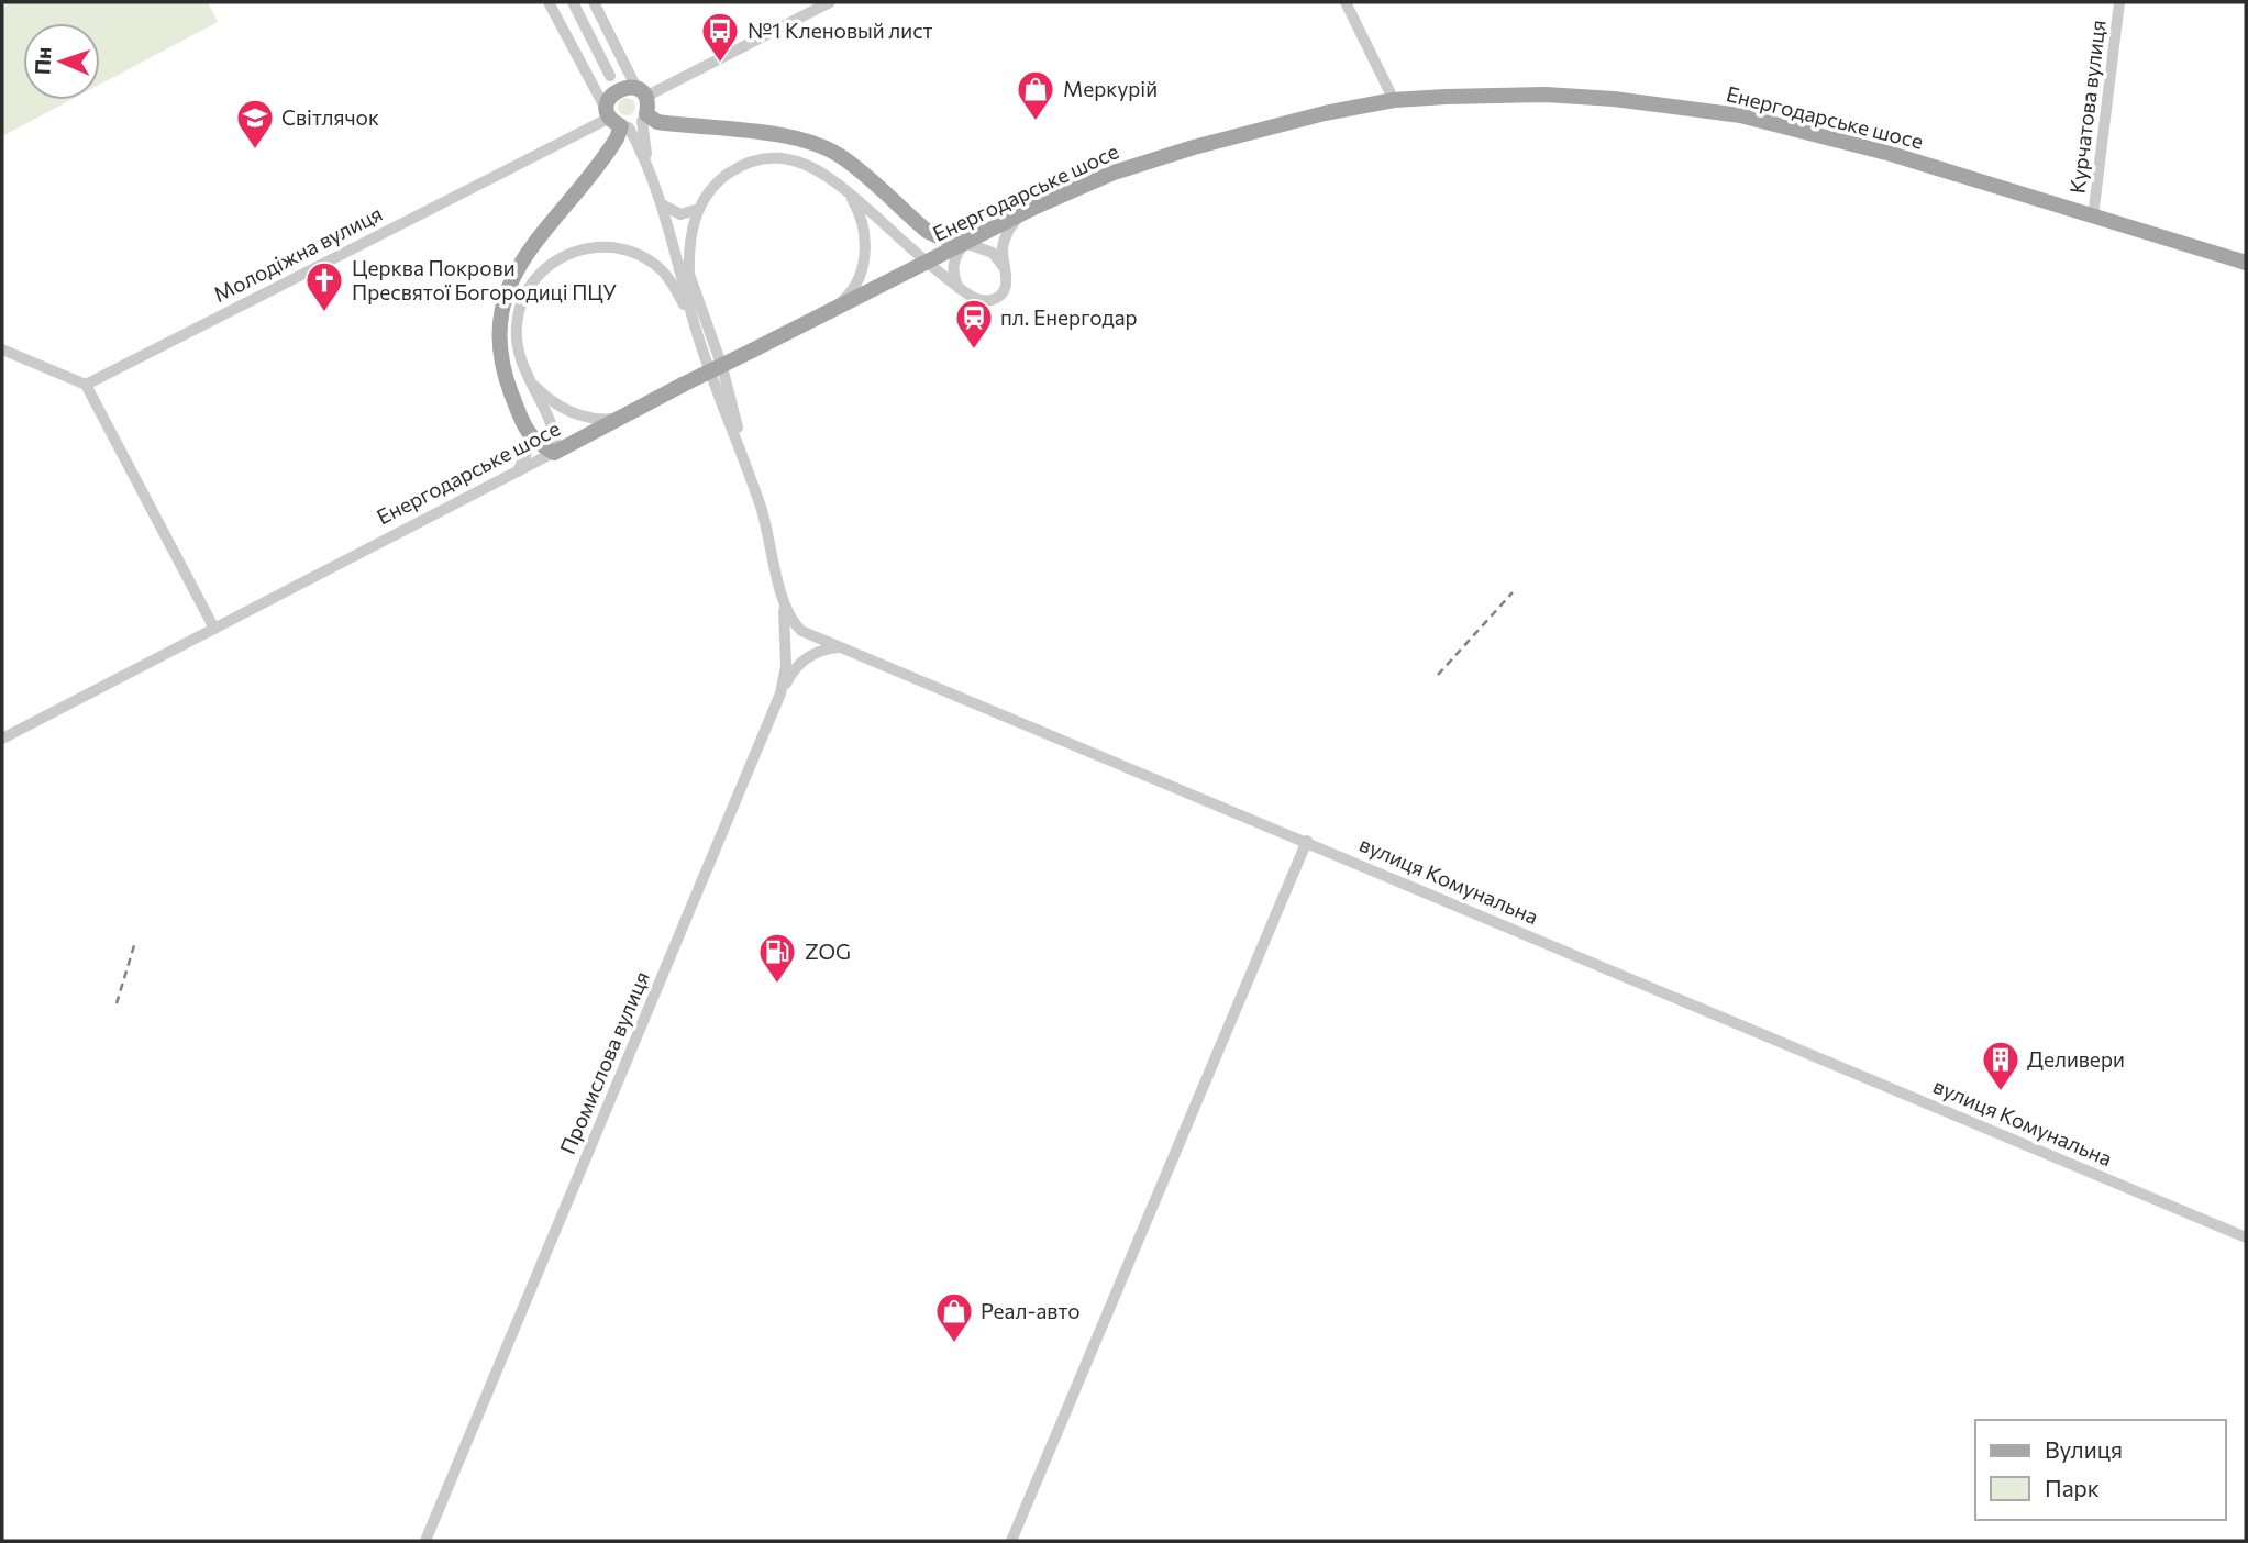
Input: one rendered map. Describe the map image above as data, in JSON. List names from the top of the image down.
{
  "streets": {
    "main road": ["Енергодарське шосе"],
    "street": [
      "Курчатова вулиця",
      "Молодіжна вулиця",
      "вулиця Комунальна",
      "Промислова вулиця"
    ]
  },
  "crossings": [
    ["Курчатова вулиця", "Енергодарське шосе"],
    ["вулиця Комунальна", "Промислова вулиця"]
  ],
  "places": {
    "bus stop": ["№1 Кленовый лист"],
    "shop": ["Меркурій", "Реал-авто"],
    "school or university": ["Світлячок"],
    "church": ["Церква Покрови Пресвятої Богородиці ПЦУ"],
    "station": ["пл. Енергодар"],
    "fuel station": ["ZOG"],
    "building": ["Деливери"]
  },
  "legend": ["Вулиця", "Парк"],
  "north": "left"
}
